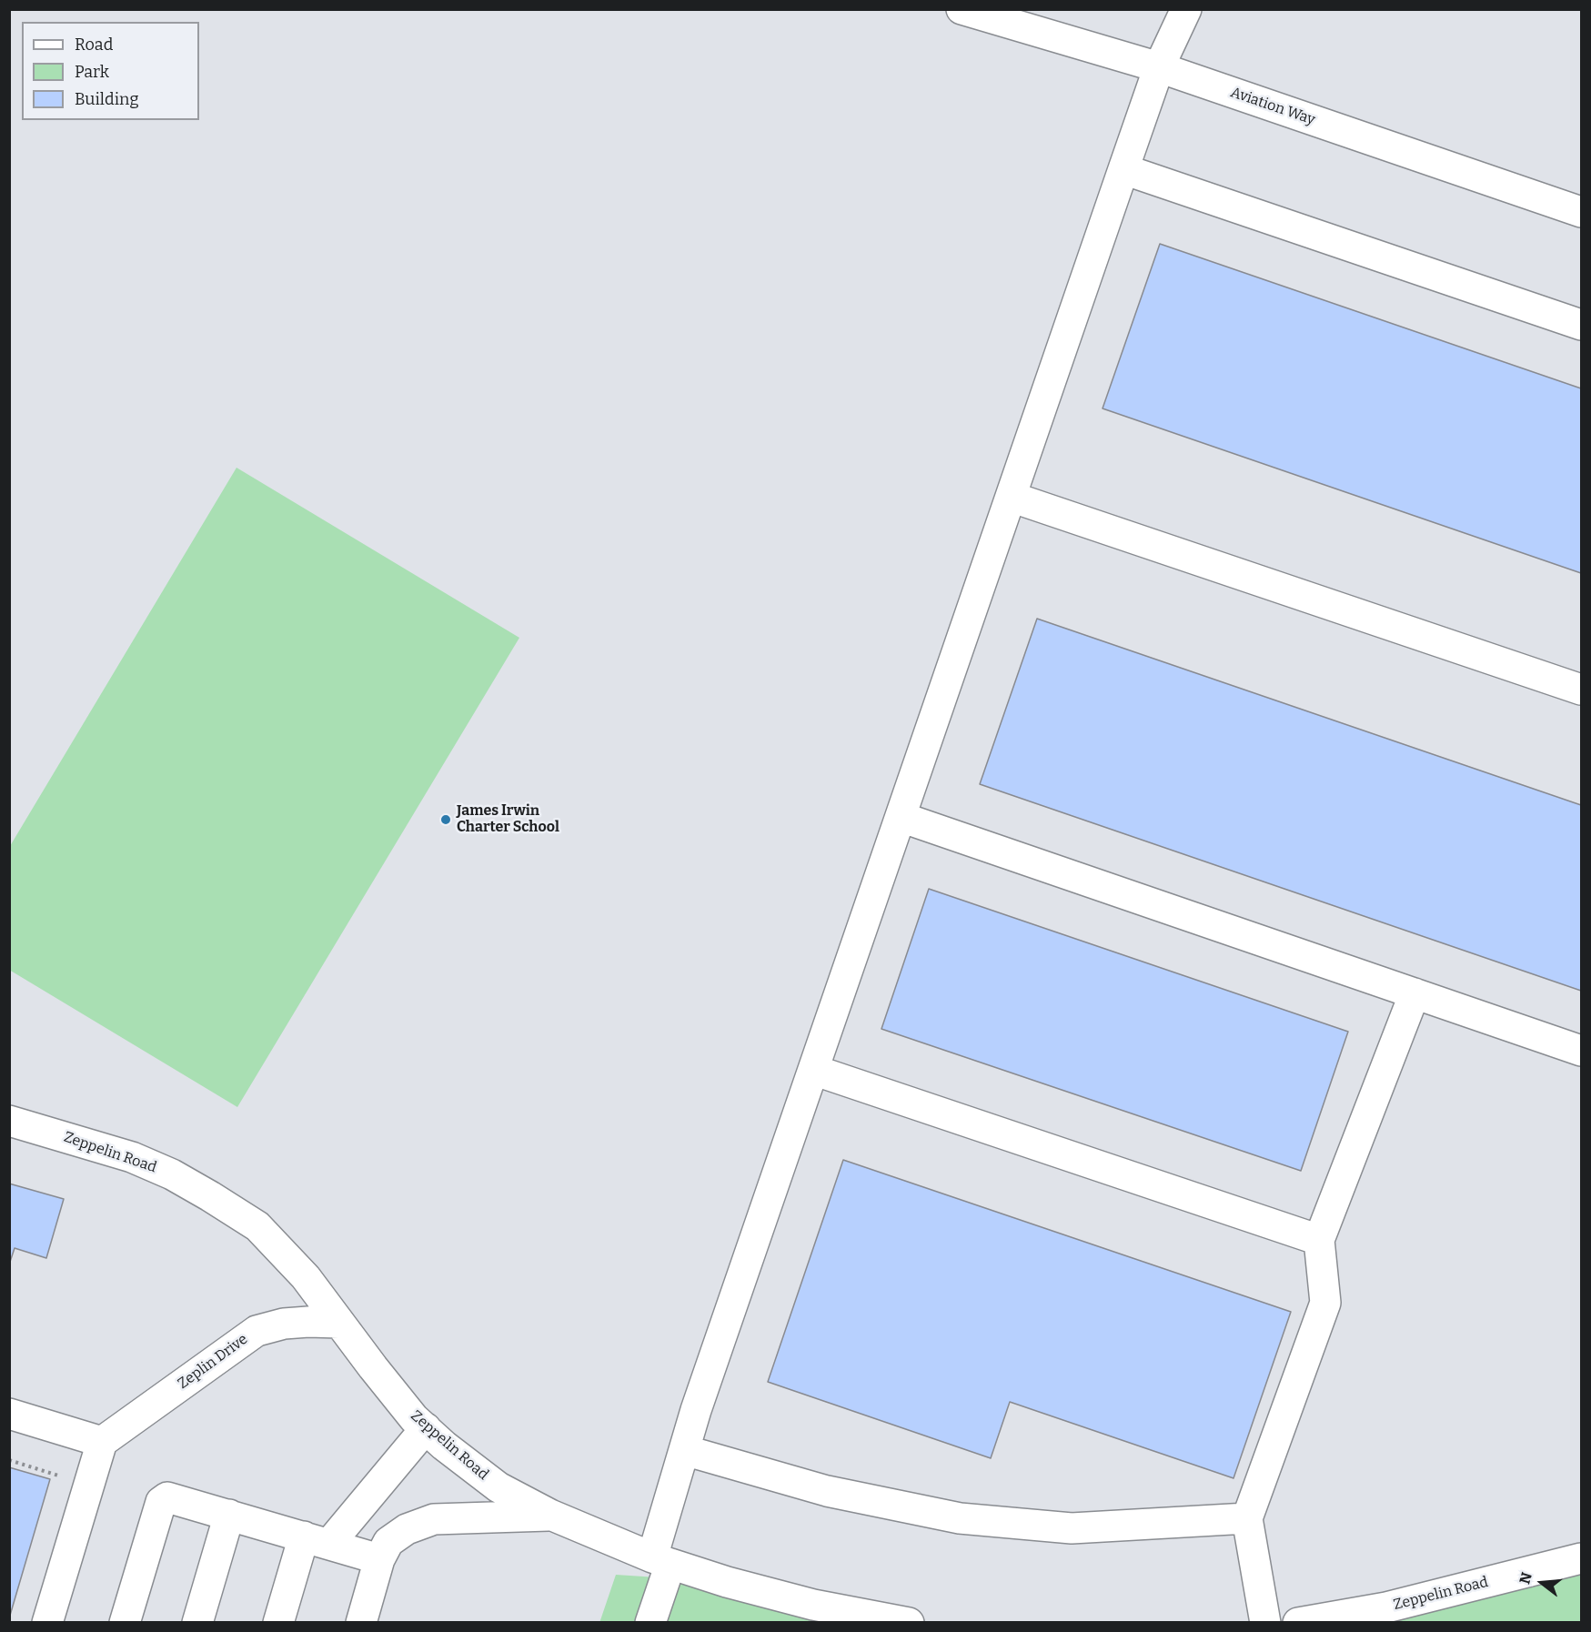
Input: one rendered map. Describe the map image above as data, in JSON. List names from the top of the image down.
{
  "streets": {
    "street": ["Aviation Way", "Zeppelin Road", "Zeplin Drive"]
  },
  "crossings": [
    ["Zeppelin Road", "Zeplin Drive"]
  ],
  "places": ["James Irwin Charter School"],
  "legend": ["Road", "Park", "Building"],
  "north": "left"
}
